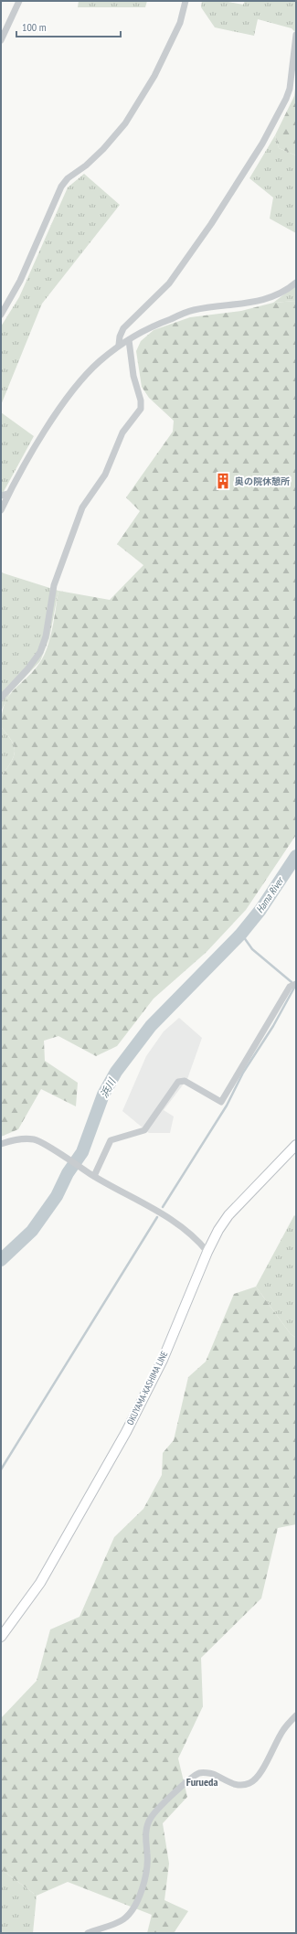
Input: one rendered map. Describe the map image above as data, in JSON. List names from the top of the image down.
{
  "streets": {
    "main road": ["OKUYAMA-KASHIMA LINE"]
  },
  "districts": ["Furueda"],
  "water": ["Hama River", "浜川"],
  "places": {
    "building": ["奥の院休憩所"]
  },
  "scale_bar": "100 m"
}
